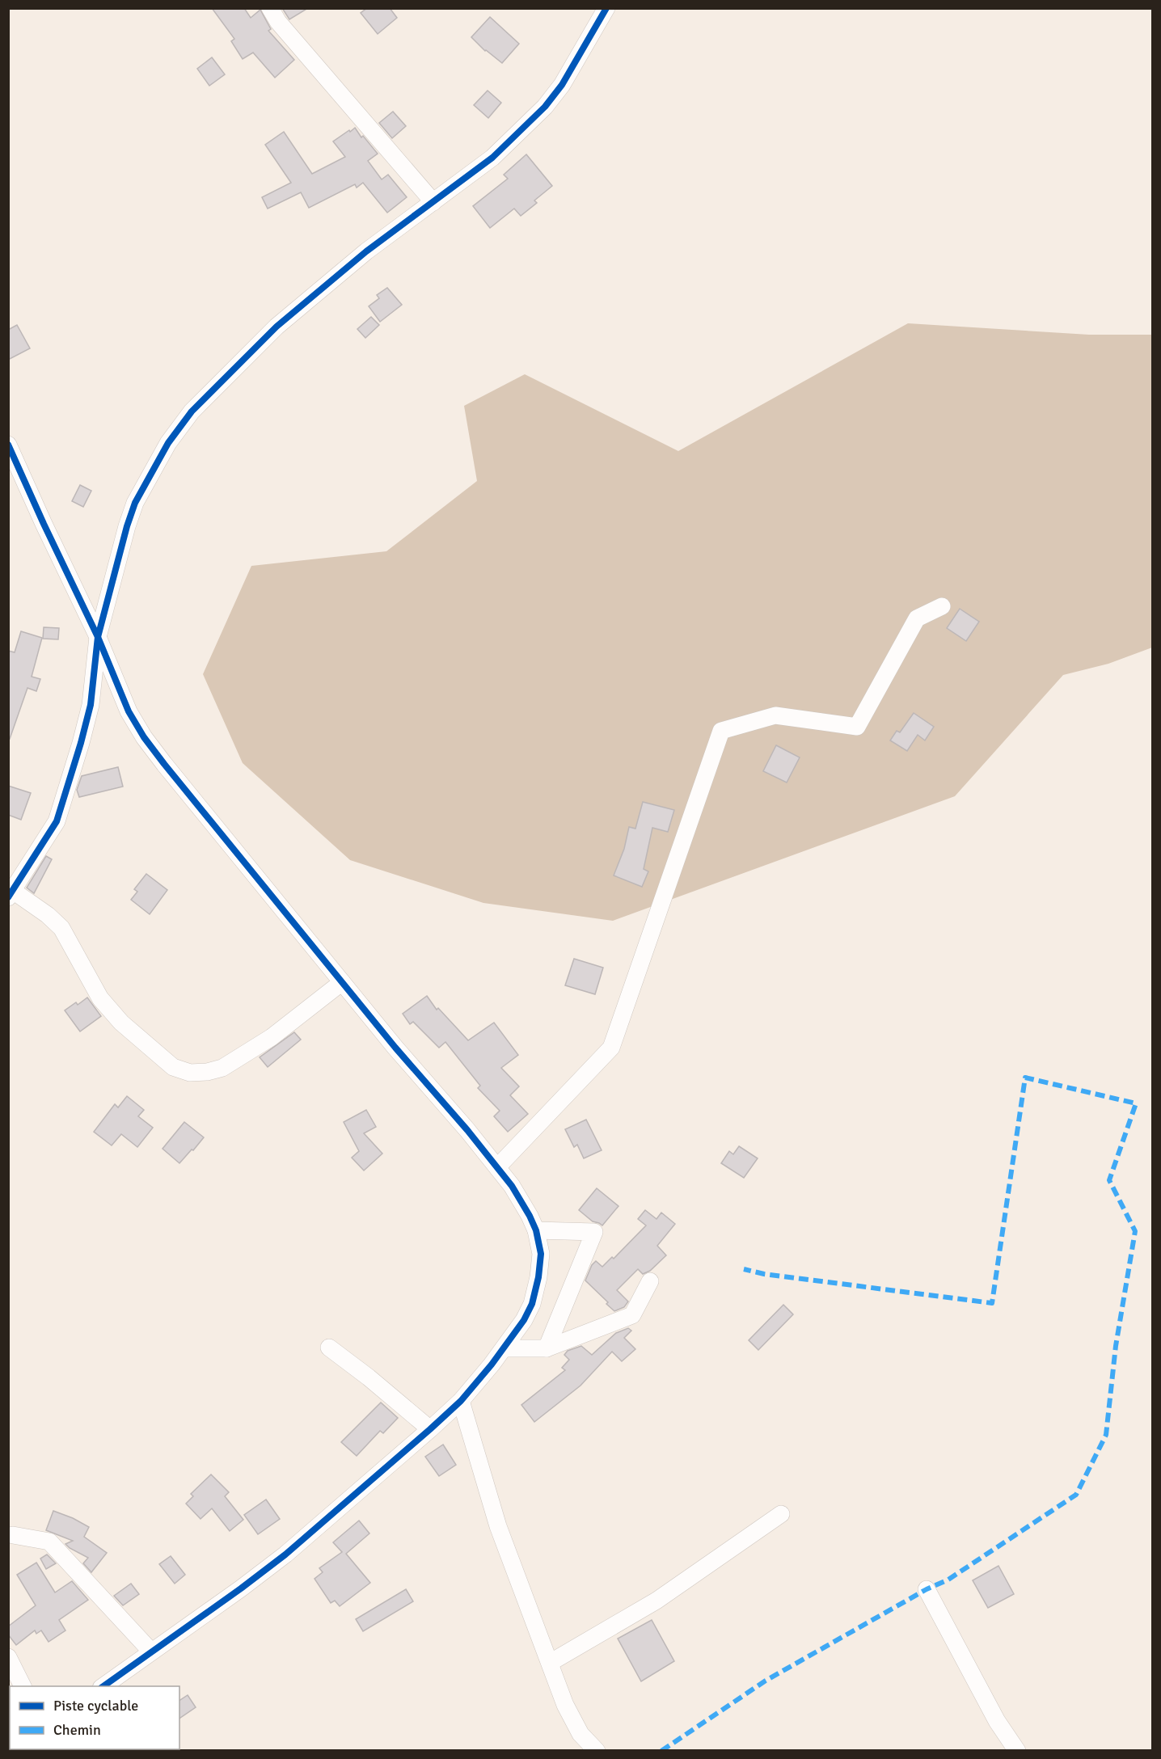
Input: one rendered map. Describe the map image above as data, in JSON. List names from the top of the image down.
{
  "legend": ["Piste cyclable", "Chemin"]
}
